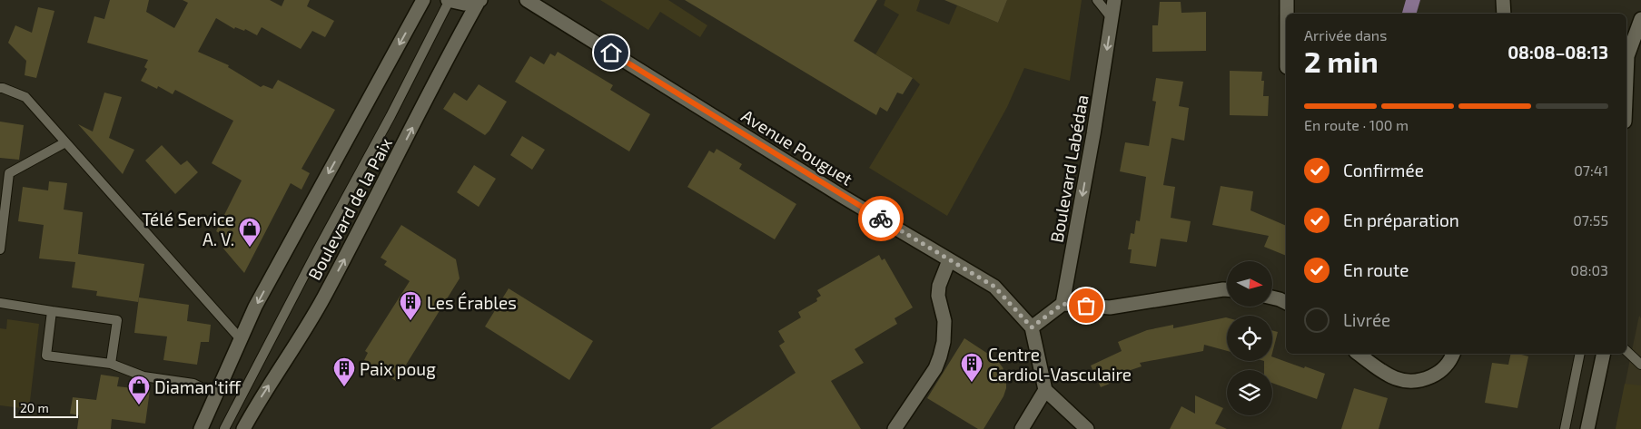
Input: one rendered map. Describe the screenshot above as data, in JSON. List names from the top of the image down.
{
  "streets": {
    "street": ["Avenue Pouguet", "Boulevard Labédaa", "Boulevard de la Paix"]
  },
  "one_way": ["Boulevard Labédaa"],
  "places": {
    "shop": ["Télé Service A. V.", "Diaman'tiff"],
    "building": ["Les Érables", "Centre Cardiol-Vasculaire", "Paix poug"]
  },
  "scale_bar": "20 m",
  "north": "right",
  "page": {
    "heading": ["2 min", "Arrivée dans", "08:08–08:13"],
    "bar": "En route · 100 m",
    "list": [
      ["Confirmée", "07:41"],
      ["En préparation", "07:55"],
      ["En route", "08:03"],
      "Livrée"
    ],
    "scale": "20 m"
  }
}
